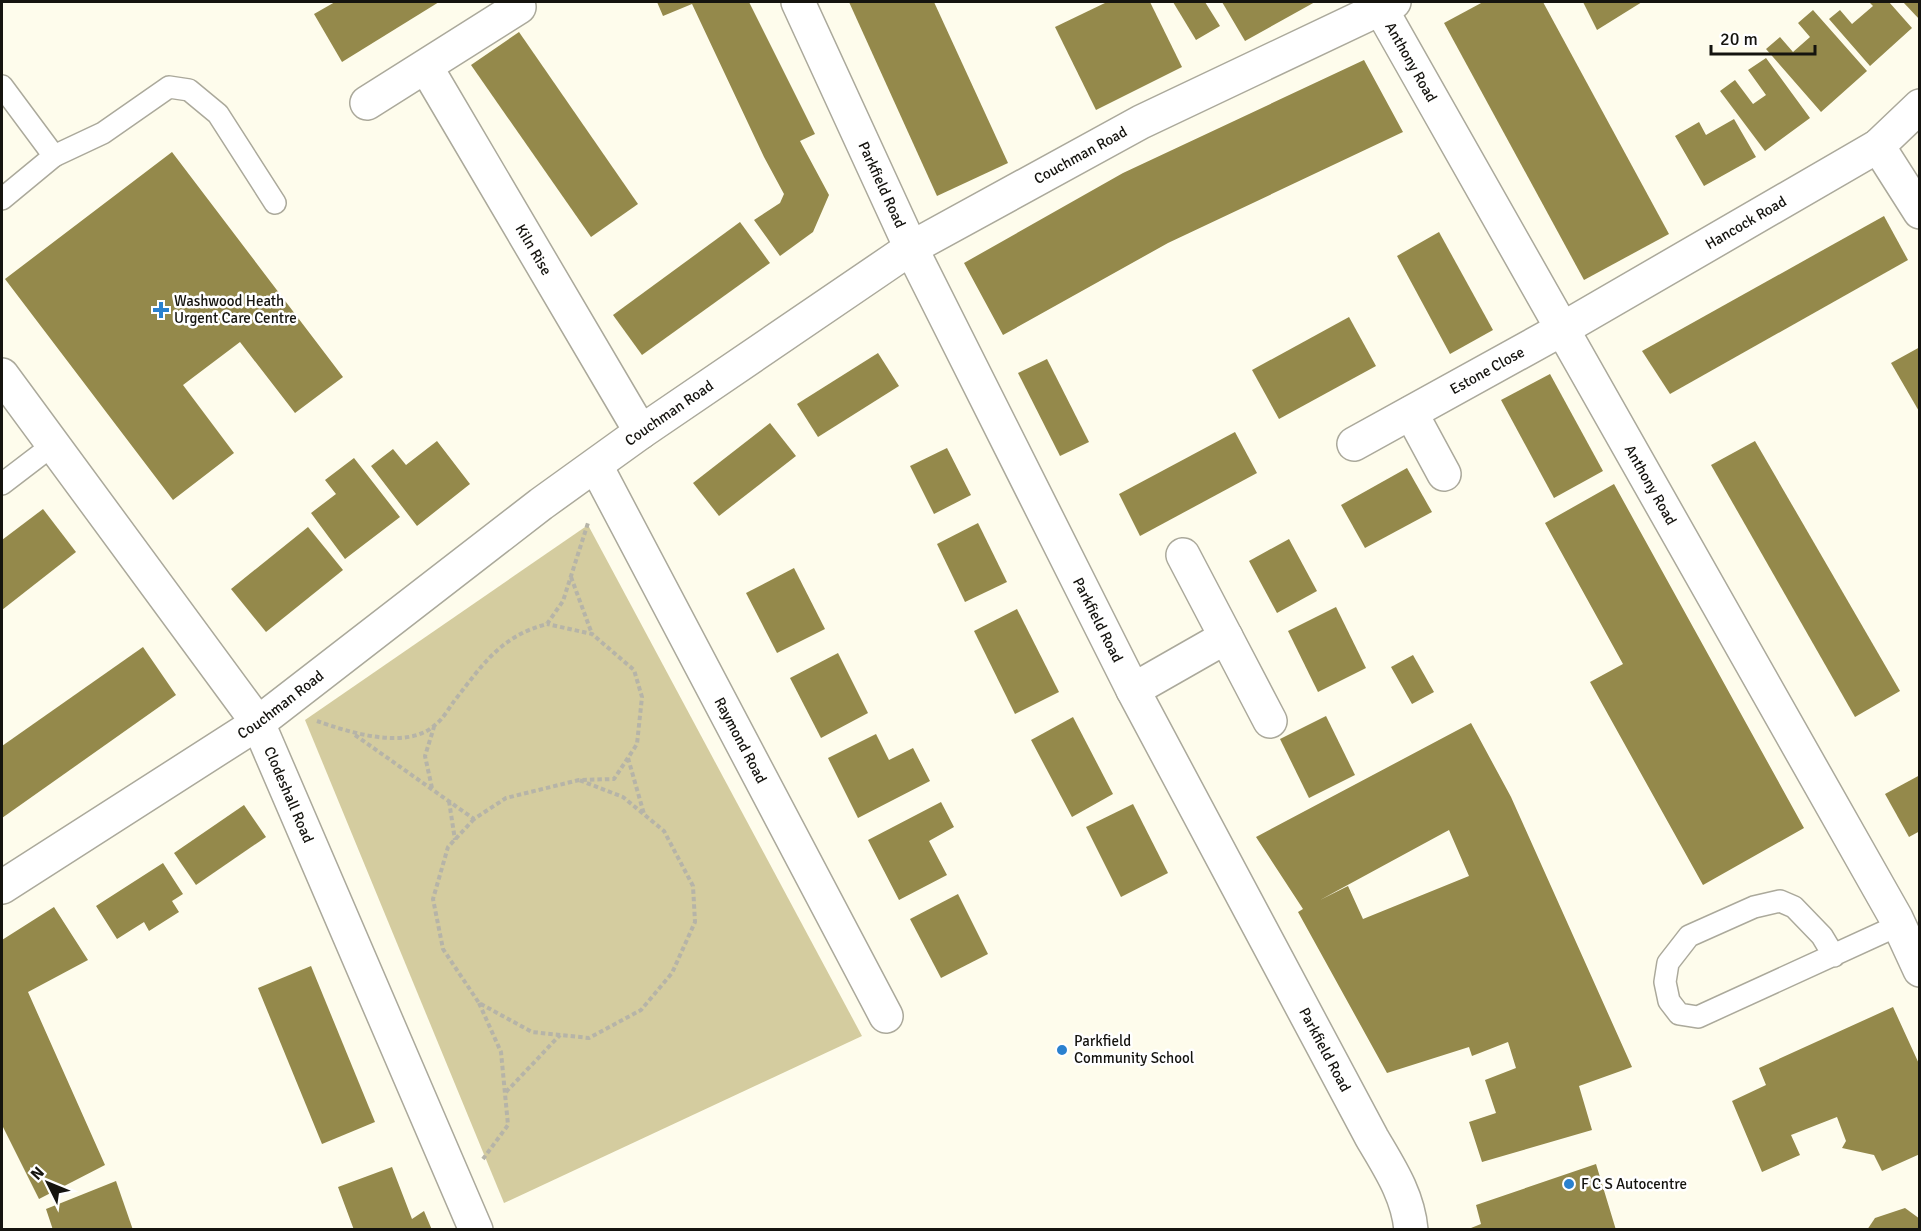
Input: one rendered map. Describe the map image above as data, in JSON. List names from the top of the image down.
{
  "streets": {
    "street": [
      "Anthony Road",
      "Couchman Road",
      "Parkfield Road",
      "Hancock Road",
      "Kiln Rise",
      "Estone Close",
      "Raymond Road",
      "Clodeshall Road"
    ]
  },
  "crossings": [
    ["Anthony Road", "Couchman Road"],
    ["Anthony Road", "Hancock Road"],
    ["Anthony Road", "Estone Close"],
    ["Couchman Road", "Parkfield Road"],
    ["Couchman Road", "Kiln Rise"],
    ["Couchman Road", "Raymond Road"],
    ["Couchman Road", "Clodeshall Road"],
    ["Hancock Road", "Estone Close"]
  ],
  "places": {
    "health": ["Washwood Heath Urgent Care Centre"],
    "other": ["Parkfield Community School", "F C S Autocentre"]
  },
  "scale_bar": "20 m",
  "north": "top left"
}
